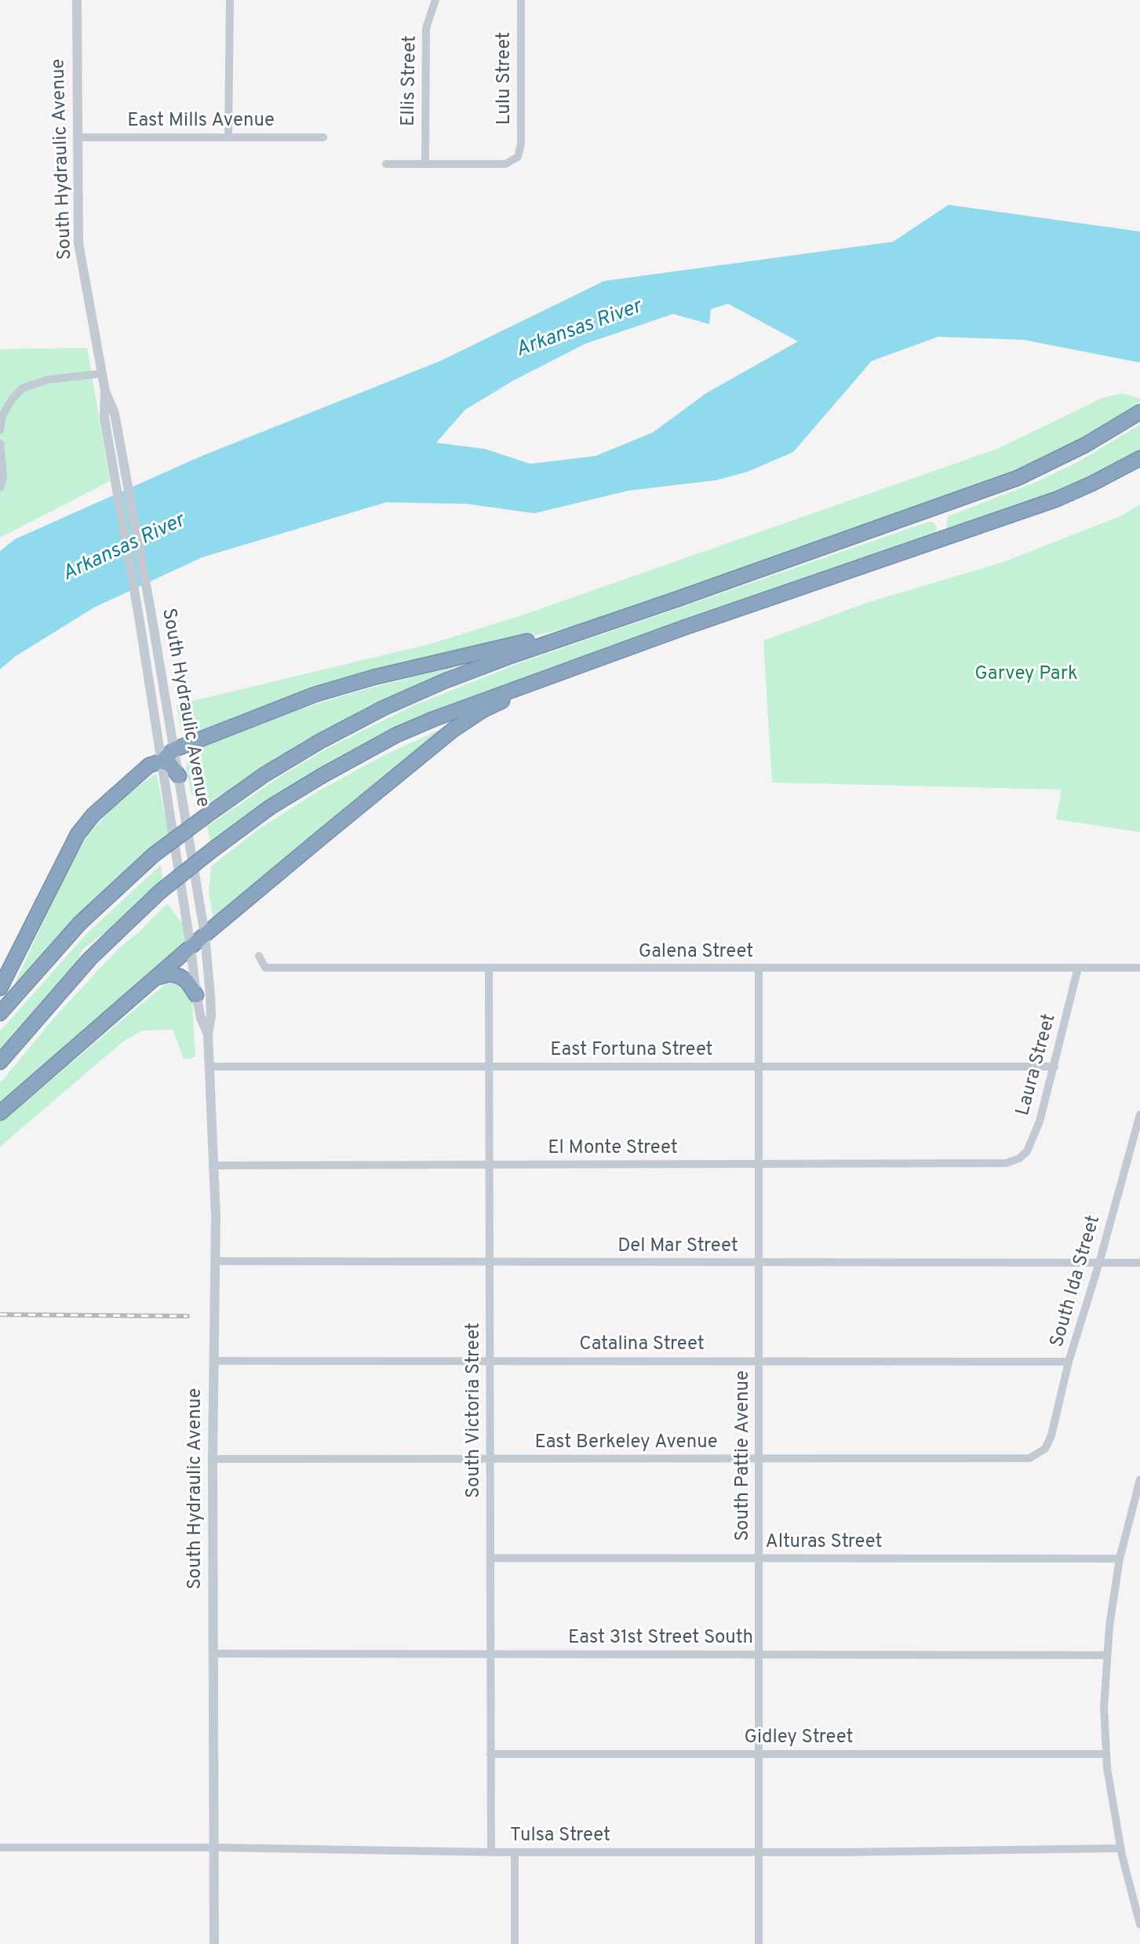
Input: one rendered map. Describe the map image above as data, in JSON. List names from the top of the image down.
{
  "streets": {
    "street": [
      "Lulu Street",
      "Ellis Street",
      "East Mills Avenue",
      "South Hydraulic Avenue",
      "Galena Street",
      "East Fortuna Street",
      "Laura Street",
      "El Monte Street",
      "Del Mar Street",
      "South Ida Street",
      "Catalina Street",
      "South Victoria Street",
      "East Berkeley Avenue",
      "South Pattie Avenue",
      "Alturas Street",
      "East 31st Street South",
      "Gidley Street",
      "Tulsa Street"
    ]
  },
  "crossings": [
    ["Lulu Street", "Ellis Street"],
    ["East Mills Avenue", "South Hydraulic Avenue"],
    ["South Hydraulic Avenue", "East Fortuna Street"],
    ["South Hydraulic Avenue", "El Monte Street"],
    ["South Hydraulic Avenue", "Del Mar Street"],
    ["South Hydraulic Avenue", "Catalina Street"],
    ["South Hydraulic Avenue", "East Berkeley Avenue"],
    ["South Hydraulic Avenue", "East 31st Street South"],
    ["South Hydraulic Avenue", "Tulsa Street"],
    ["Galena Street", "Laura Street"],
    ["Galena Street", "South Victoria Street"],
    ["Galena Street", "South Pattie Avenue"],
    ["East Fortuna Street", "Laura Street"],
    ["East Fortuna Street", "South Victoria Street"],
    ["East Fortuna Street", "South Pattie Avenue"],
    ["Laura Street", "El Monte Street"],
    ["El Monte Street", "South Victoria Street"],
    ["El Monte Street", "South Pattie Avenue"],
    ["Del Mar Street", "South Ida Street"],
    ["Del Mar Street", "South Victoria Street"],
    ["Del Mar Street", "South Pattie Avenue"],
    ["South Ida Street", "Catalina Street"],
    ["South Ida Street", "East Berkeley Avenue"],
    ["Catalina Street", "South Victoria Street"],
    ["Catalina Street", "South Pattie Avenue"],
    ["South Victoria Street", "East Berkeley Avenue"],
    ["South Victoria Street", "Alturas Street"],
    ["South Victoria Street", "East 31st Street South"],
    ["South Victoria Street", "Gidley Street"],
    ["South Victoria Street", "Tulsa Street"],
    ["East Berkeley Avenue", "South Pattie Avenue"],
    ["South Pattie Avenue", "Alturas Street"],
    ["South Pattie Avenue", "East 31st Street South"],
    ["South Pattie Avenue", "Gidley Street"],
    ["South Pattie Avenue", "Tulsa Street"]
  ],
  "water": ["Arkansas River"],
  "parks": ["Garvey Park"]
}
